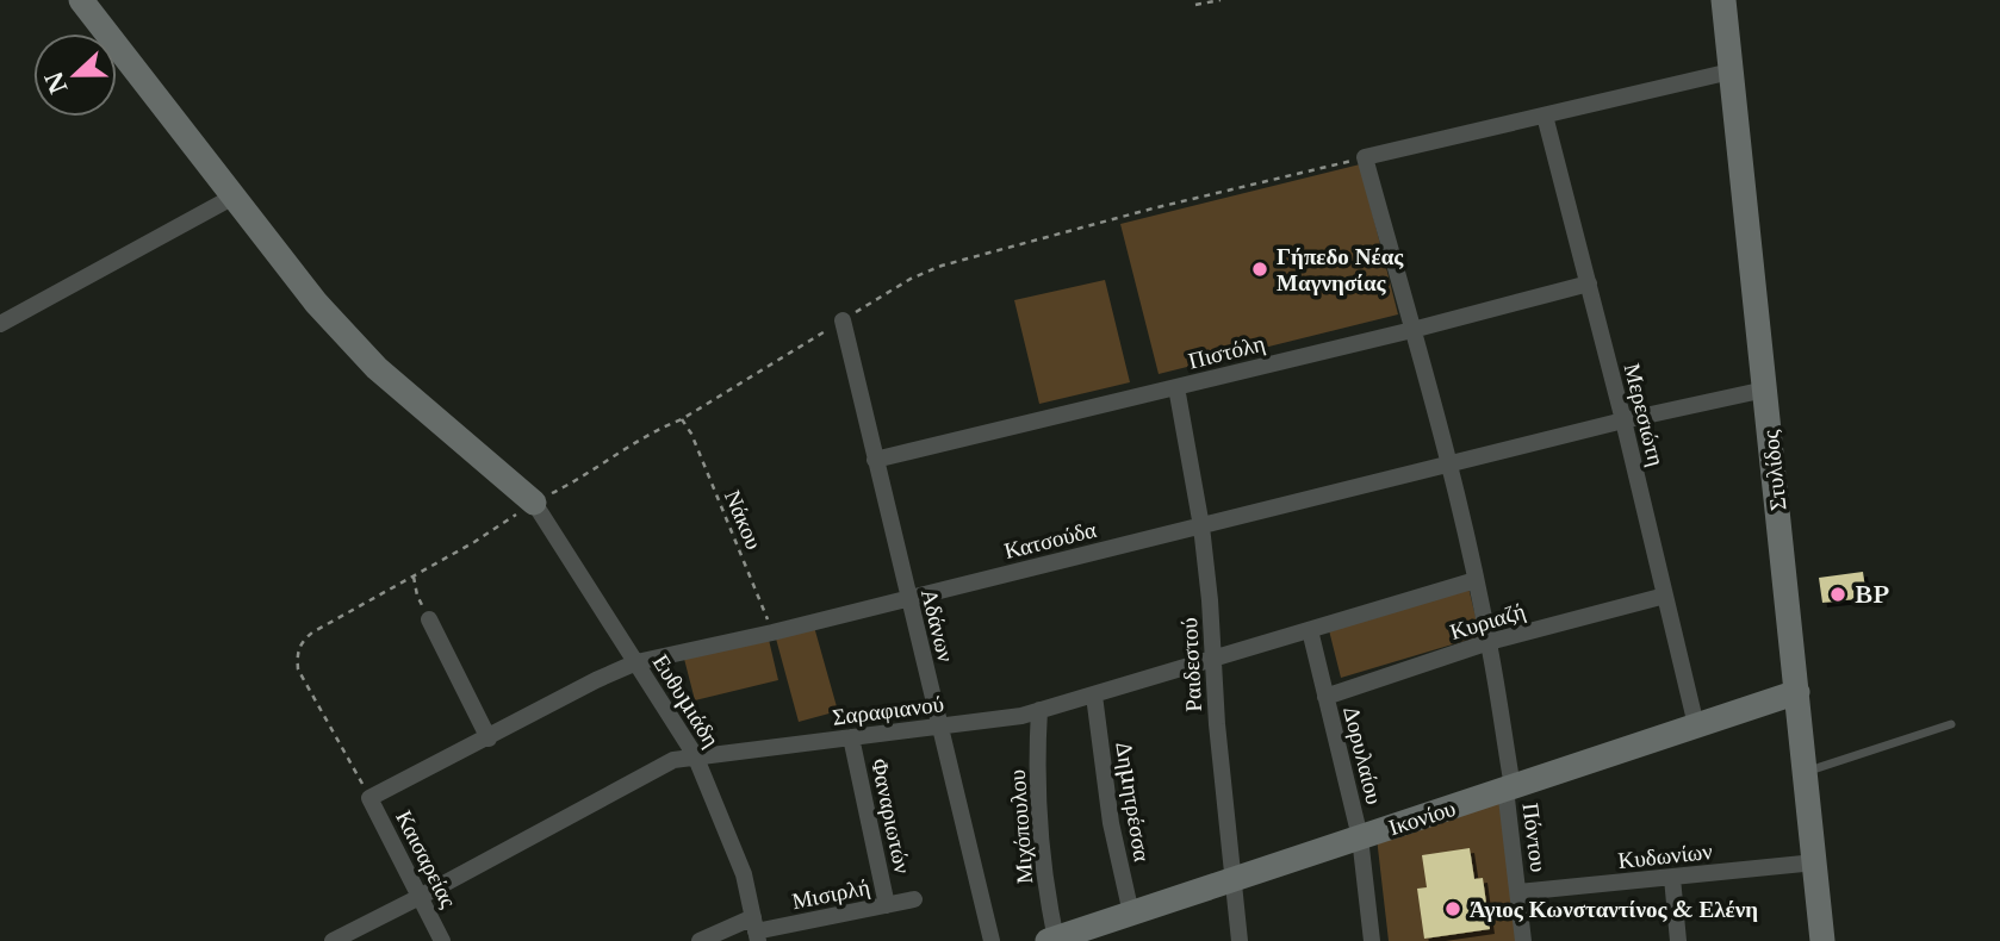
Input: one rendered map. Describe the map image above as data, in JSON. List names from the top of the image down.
{
  "streets": {
    "street": [
      "Πιστόλη",
      "Μερεσιώτη",
      "Στυλίδος",
      "Κατσούδα",
      "Κυριαζή",
      "Αδάνων",
      "Ραιδεστού",
      "Ευθυμιάδη",
      "Σαραφιανού",
      "Δορυλαίου",
      "Δημητρέσσα",
      "Φαναριωτών",
      "Ικονίου",
      "Μιχόπουλου",
      "Πόντου",
      "Κυδωνίων",
      "Καισαρείας",
      "Μισιρλή"
    ],
    "path": ["Νάκου"]
  },
  "crossings": [
    ["Πιστόλη", "Μερεσιώτη"],
    ["Πιστόλη", "Αδάνων"],
    ["Πιστόλη", "Ραιδεστού"],
    ["Πιστόλη", "Πόντου"],
    ["Μερεσιώτη", "Κατσούδα"],
    ["Μερεσιώτη", "Κυριαζή"],
    ["Μερεσιώτη", "Ικονίου"],
    ["Στυλίδος", "Κατσούδα"],
    ["Στυλίδος", "Ικονίου"],
    ["Στυλίδος", "Κυδωνίων"],
    ["Νάκου", "Κατσούδα"],
    ["Κατσούδα", "Αδάνων"],
    ["Κατσούδα", "Ραιδεστού"],
    ["Κατσούδα", "Ευθυμιάδη"],
    ["Κατσούδα", "Πόντου"],
    ["Κατσούδα", "Καισαρείας"],
    ["Κυριαζή", "Δορυλαίου"],
    ["Κυριαζή", "Πόντου"],
    ["Αδάνων", "Σαραφιανού"],
    ["Ραιδεστού", "Σαραφιανού"],
    ["Ραιδεστού", "Ικονίου"],
    ["Ευθυμιάδη", "Σαραφιανού"],
    ["Ευθυμιάδη", "Μισιρλή"],
    ["Σαραφιανού", "Δορυλαίου"],
    ["Σαραφιανού", "Δημητρέσσα"],
    ["Σαραφιανού", "Φαναριωτών"],
    ["Σαραφιανού", "Μιχόπουλου"],
    ["Σαραφιανού", "Πόντου"],
    ["Σαραφιανού", "Καισαρείας"],
    ["Δορυλαίου", "Ικονίου"],
    ["Δημητρέσσα", "Ικονίου"],
    ["Φαναριωτών", "Μισιρλή"],
    ["Ικονίου", "Μιχόπουλου"],
    ["Ικονίου", "Πόντου"],
    ["Πόντου", "Κυδωνίων"]
  ],
  "places": ["Γήπεδο Νέας Μαγνησίας", "BP", "Άγιος Κωνσταντίνος & Ελένη"],
  "north": "left"
}
